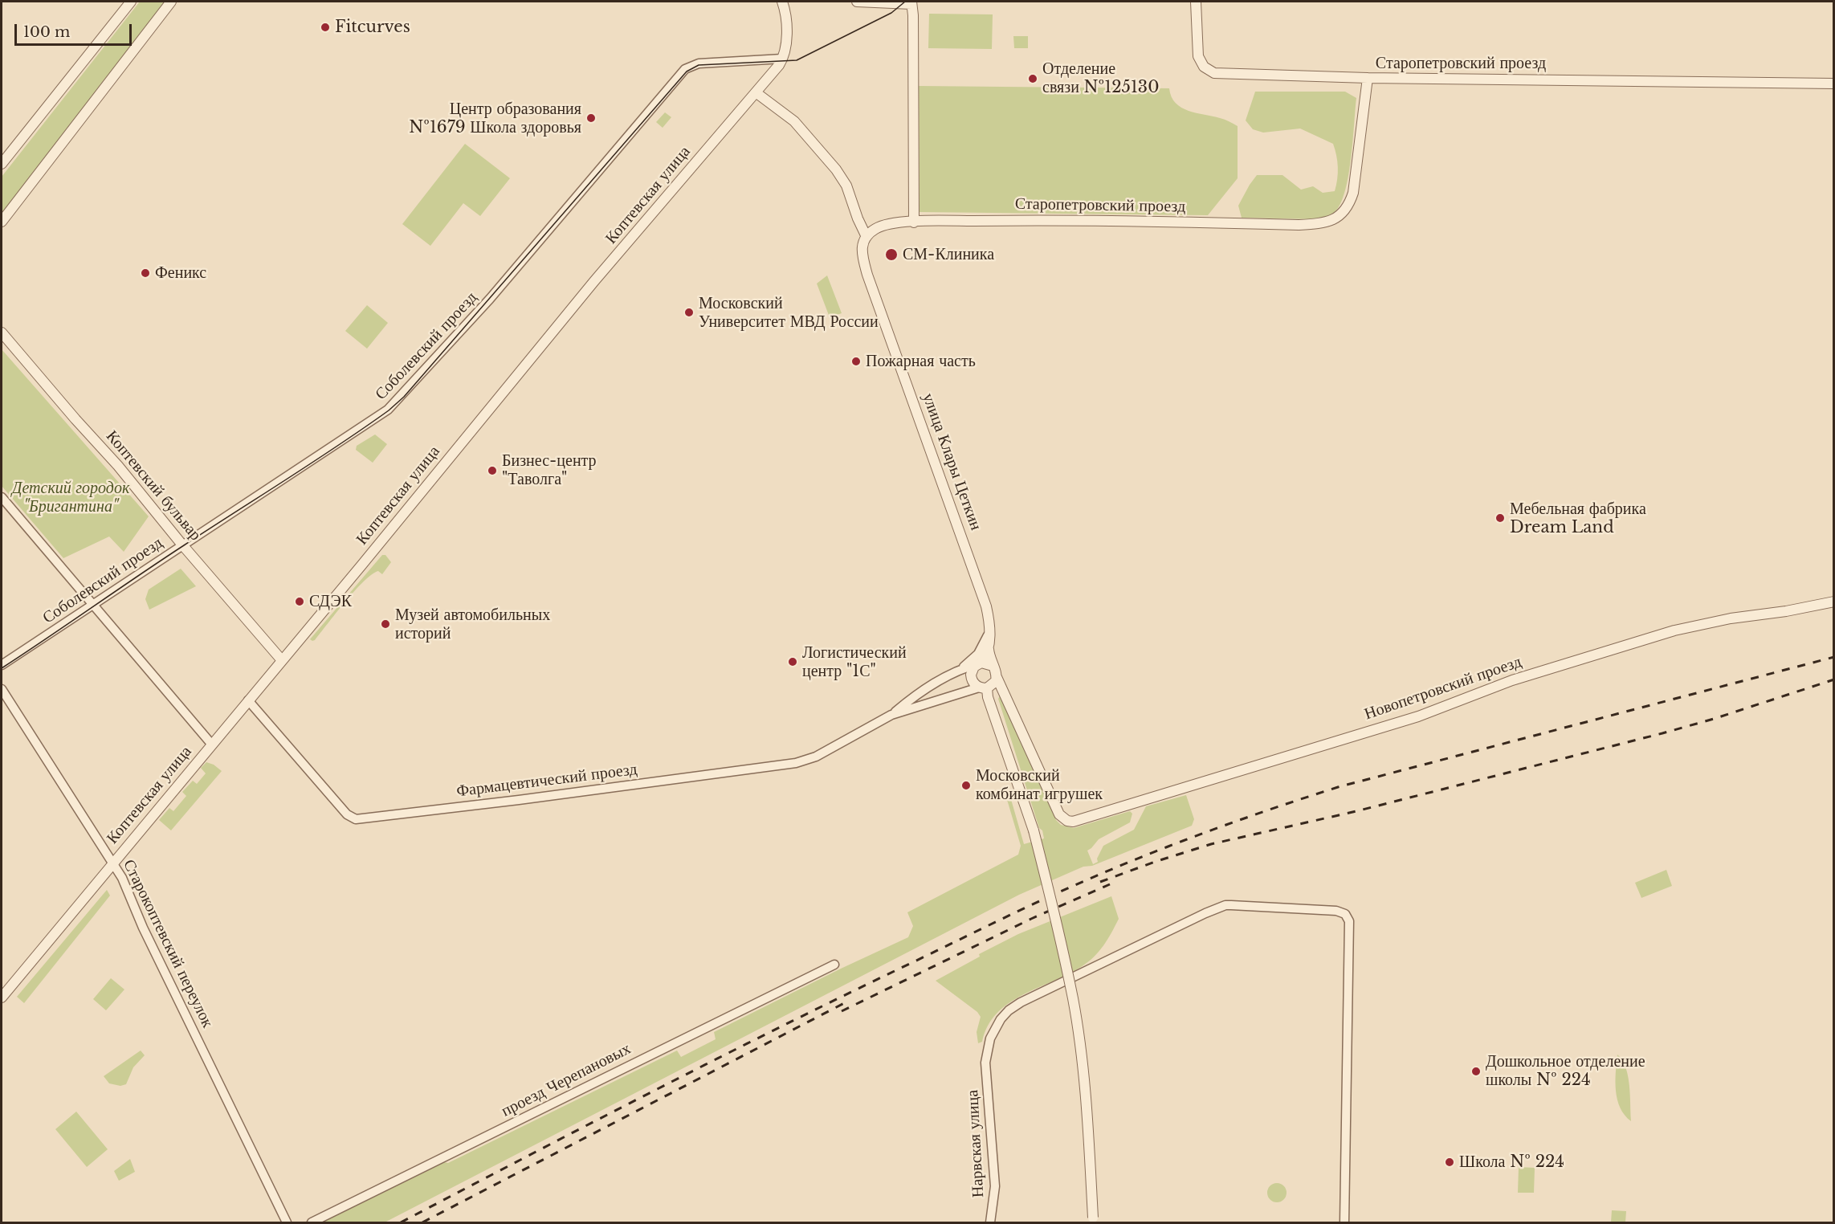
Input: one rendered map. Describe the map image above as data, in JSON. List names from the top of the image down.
{
  "streets": {
    "street": [
      "Старопетровский проезд",
      "Коптевская улица",
      "Соболевский проезд",
      "улица Клары Цеткин",
      "Коптевский бульвар",
      "Новопетровский проезд",
      "Фармацевтический проезд",
      "Старокоптевский переулок",
      "проезд Черепановых",
      "Нарвская улица"
    ]
  },
  "crossings": [
    ["Коптевская улица", "Соболевский проезд"],
    ["Коптевская улица", "Коптевский бульвар"],
    ["Коптевская улица", "Фармацевтический проезд"],
    ["Коптевская улица", "Старокоптевский переулок"],
    ["Соболевский проезд", "Коптевский бульвар"],
    ["улица Клары Цеткин", "Новопетровский проезд"],
    ["улица Клары Цеткин", "Фармацевтический проезд"],
    ["Новопетровский проезд", "Фармацевтический проезд"]
  ],
  "parks": ["Детский городок \"Бригантина\""],
  "places": [
    "Fitcurves",
    "Отделение связи №125130",
    "Центр образования №1679 Школа здоровья",
    "СМ-Клиника",
    "Феникс",
    "Московский Университет МВД России",
    "Пожарная часть",
    "Бизнес-центр \"Таволга\"",
    "Мебельная фабрика Dream Land",
    "СДЭК",
    "Музей автомобильных историй",
    "Логистический центр \"1С\"",
    "Московский комбинат игрушек",
    "Дошкольное отделение школы № 224",
    "Школа № 224"
  ],
  "scale_bar": "100 m"
}
